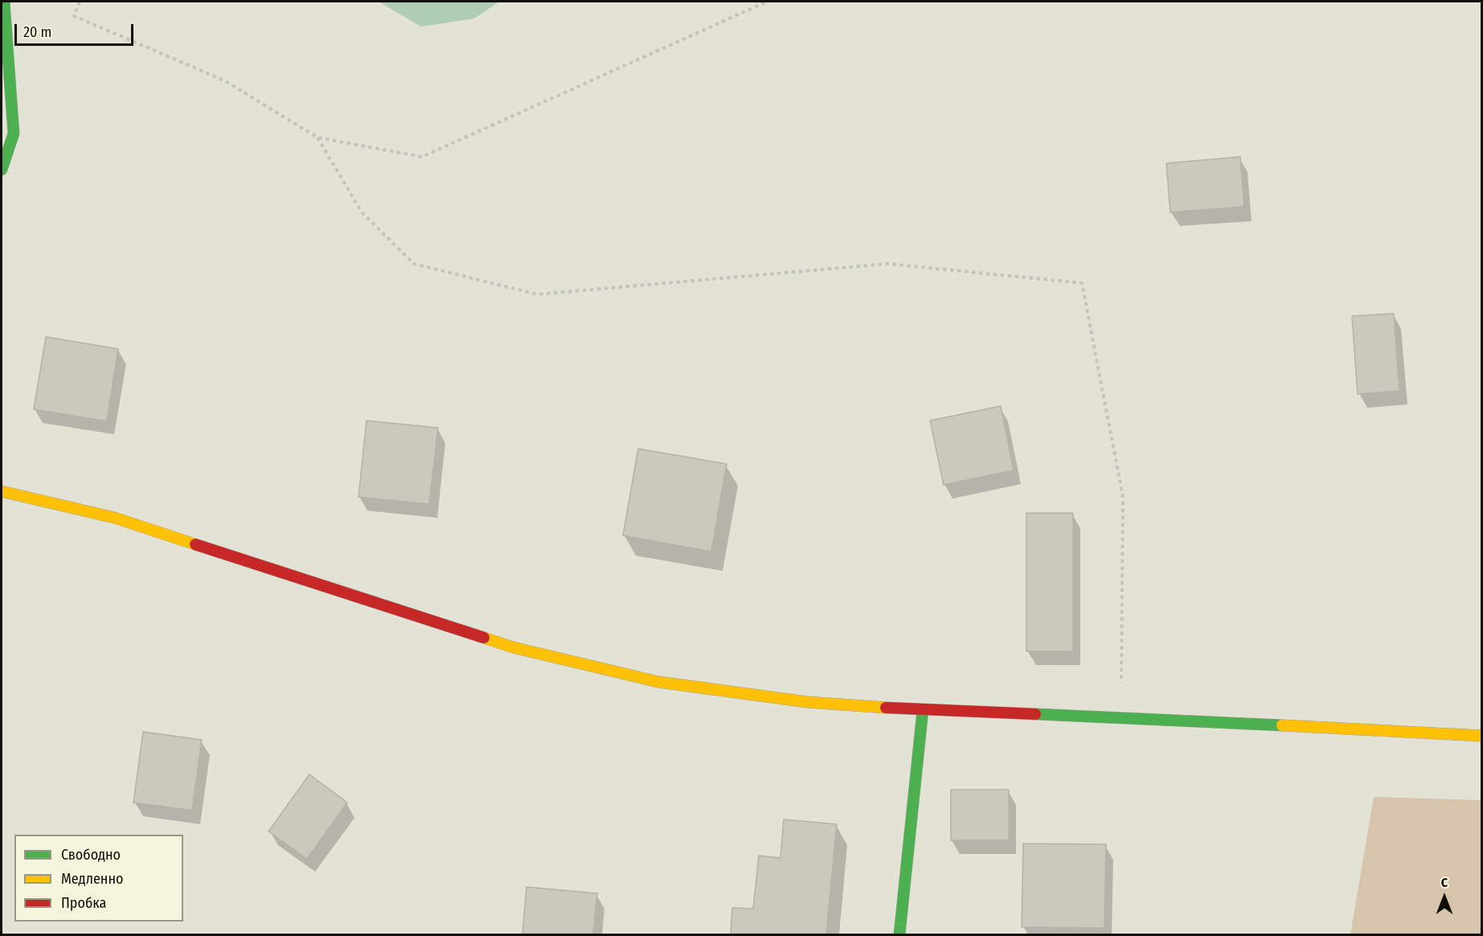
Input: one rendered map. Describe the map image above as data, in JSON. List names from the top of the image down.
{
  "legend": ["Свободно", "Медленно", "Пробка"],
  "scale_bar": "20 m",
  "north": "top"
}
